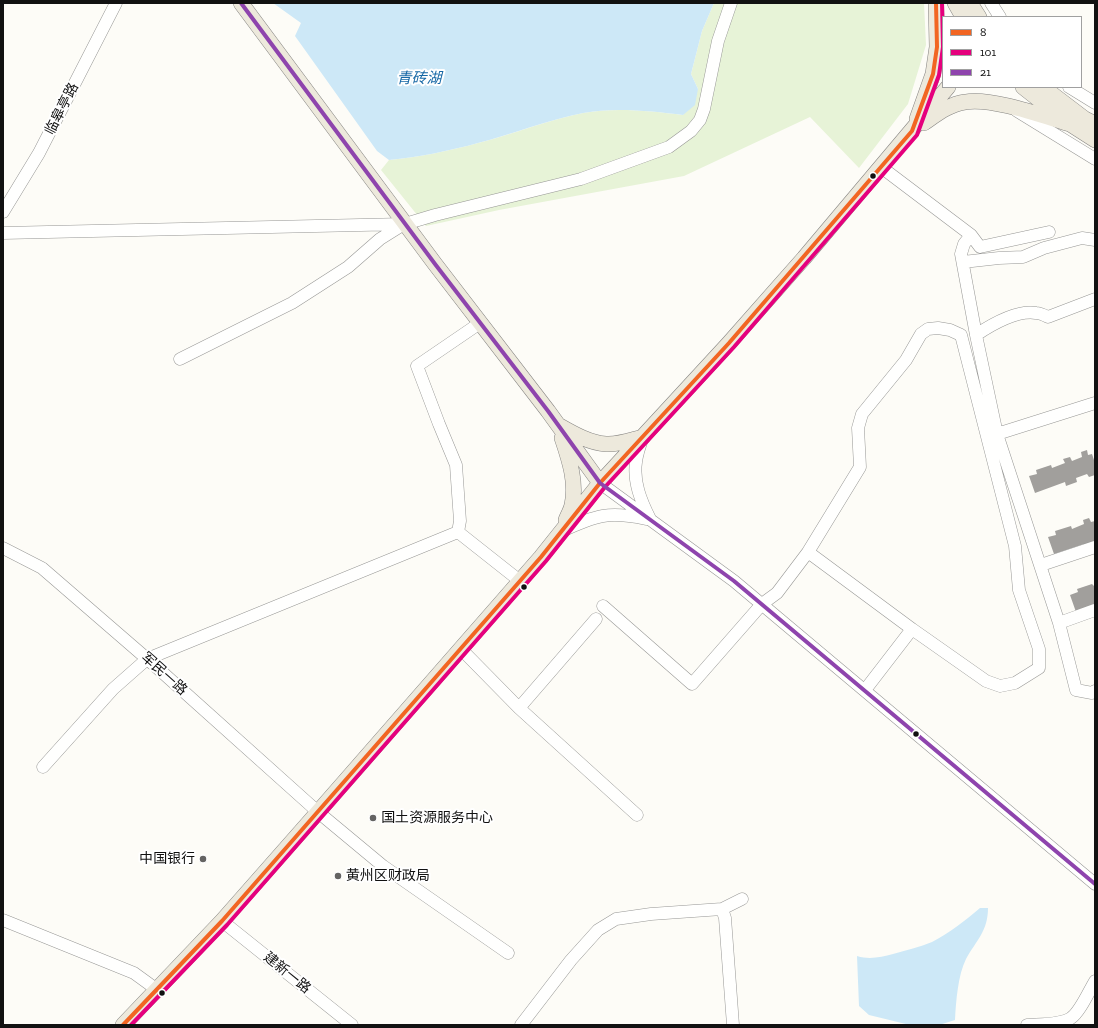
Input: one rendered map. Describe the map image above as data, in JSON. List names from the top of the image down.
{
  "streets": {
    "street": ["临皋亭路", "军民一路", "建新一路"]
  },
  "water": ["青砖湖"],
  "places": ["国土资源服务中心", "中国银行", "黄州区财政局"],
  "lines": ["transit line 8", "transit line 101", "transit line 21"],
  "legend": ["8", "101", "21"]
}
